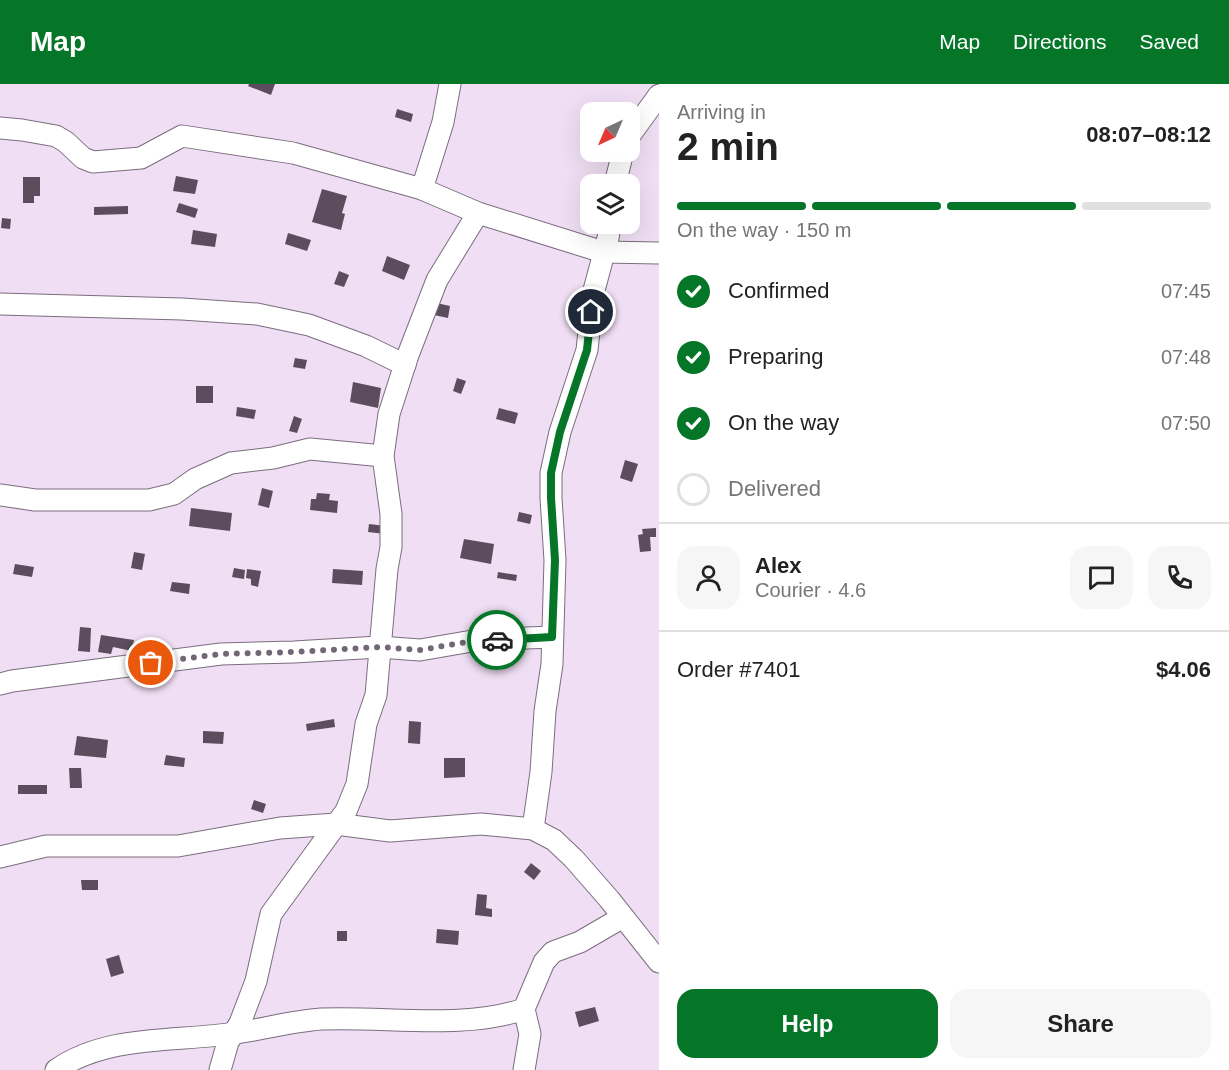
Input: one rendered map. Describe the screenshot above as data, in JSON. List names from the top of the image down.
{
  "north": "bottom left",
  "page": {
    "header": "Map",
    "nav": ["Map", "Directions", "Saved"],
    "heading": ["2 min", "Arriving in", "08:07–08:12"],
    "panel": [
      "Alex",
      "Courier · 4.6",
      "Order #7401",
      "$4.06"
    ],
    "bar": "On the way · 150 m",
    "list": [
      ["Confirmed", "07:45"],
      ["Preparing", "07:48"],
      ["On the way", "07:50"],
      "Delivered"
    ],
    "buttons": ["Help", "Share"]
  }
}
